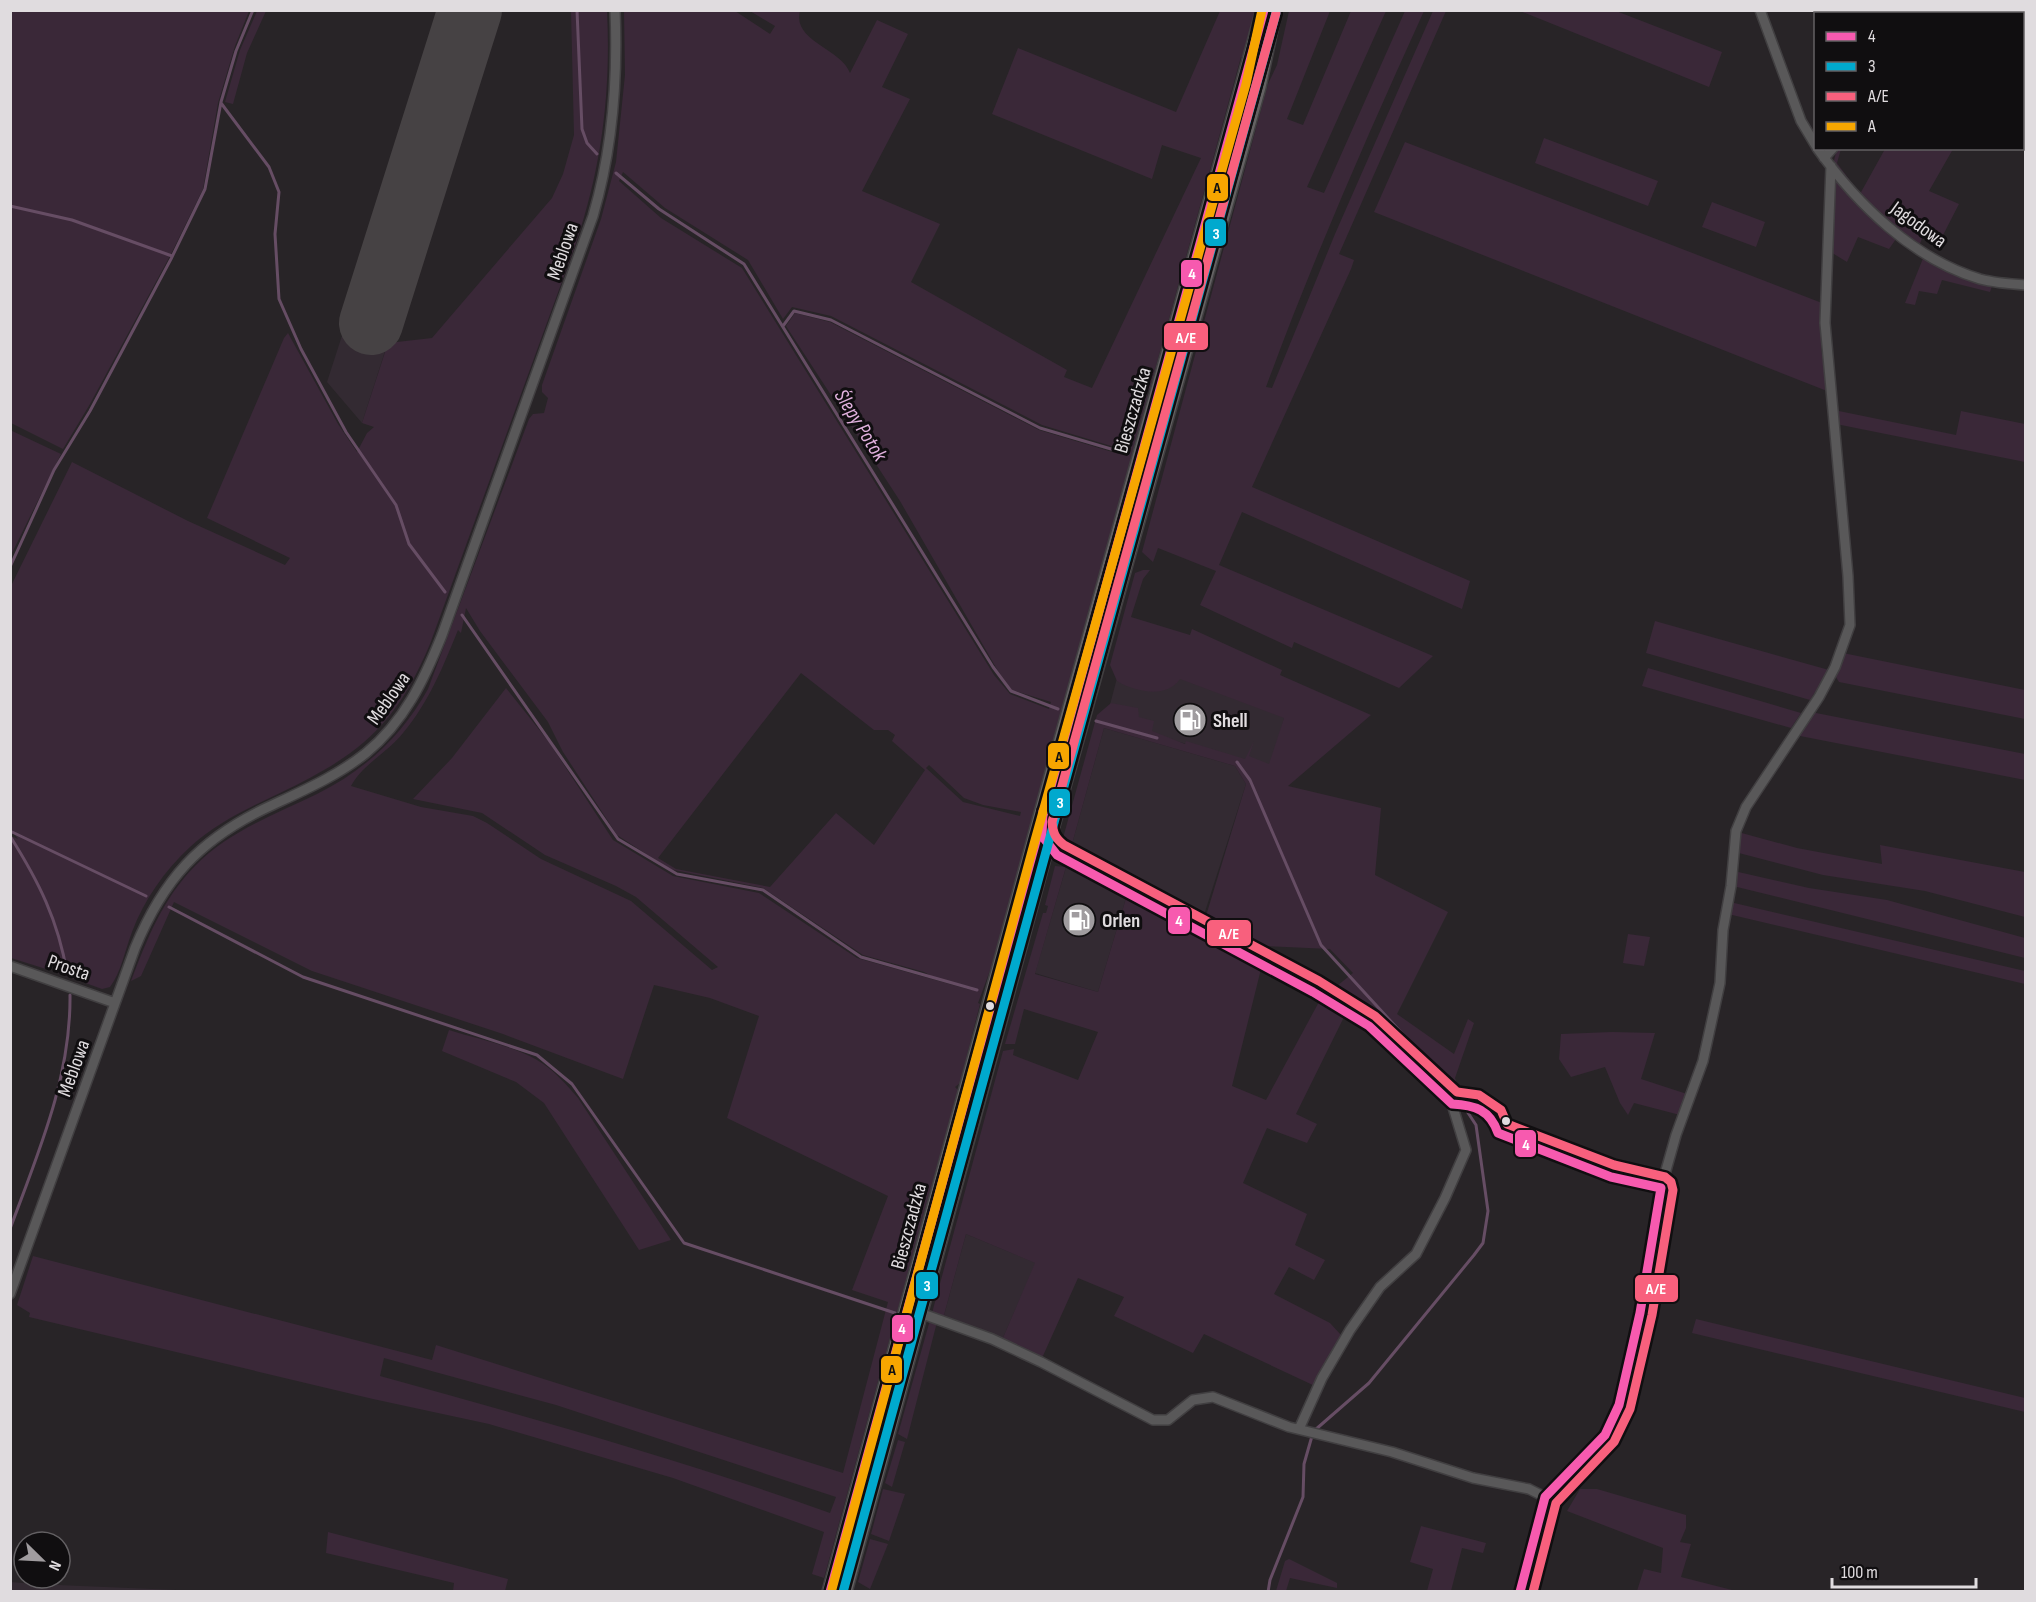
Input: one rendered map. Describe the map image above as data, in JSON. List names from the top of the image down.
{
  "streets": {
    "main road": ["Bieszczadzka"],
    "street": ["Jagodowa", "Meblowa", "Prosta"]
  },
  "crossings": [
    ["Meblowa", "Prosta"]
  ],
  "water": ["Ślepy Potok"],
  "places": {
    "fuel station": ["Shell", "Orlen"]
  },
  "lines": [
    "transit line 4",
    "transit line A",
    "transit line 3",
    "transit line A/E"
  ],
  "legend": [
    "4",
    "3",
    "A/E",
    "A"
  ],
  "scale_bar": "100 m",
  "north": "bottom right"
}
